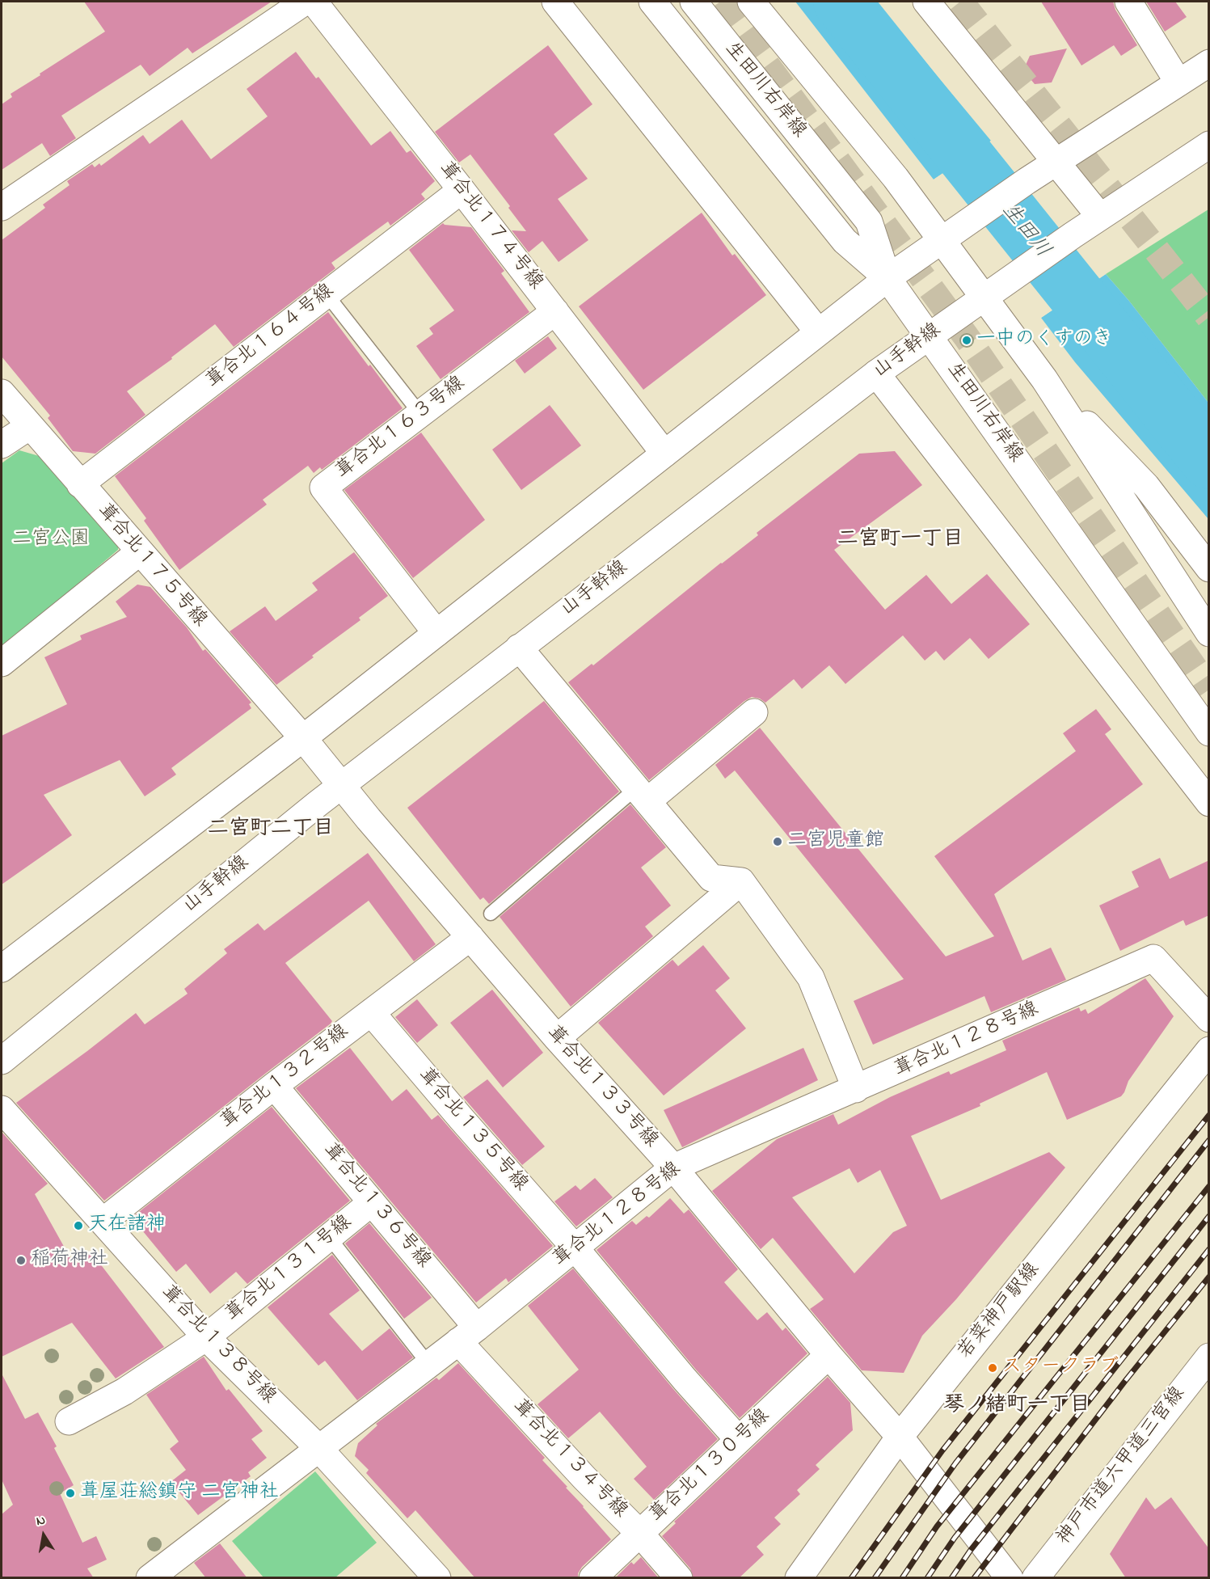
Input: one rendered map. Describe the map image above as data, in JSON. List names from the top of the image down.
{
  "streets": {
    "street": [
      "生田川右岸線",
      "葺合北１７４号線",
      "葺合北１６４号線",
      "山手幹線",
      "葺合北１６３号線",
      "葺合北１７５号線",
      "葺合北１２８号線",
      "葺合北１３２号線",
      "葺合北１３３号線",
      "葺合北１３５号線",
      "葺合北１３６号線",
      "葺合北１３１号線",
      "若菜神戸駅線",
      "葺合北１３８号線",
      "葺合北１３４号線",
      "葺合北１３０号線",
      "神戸市道六甲道三宮線"
    ]
  },
  "crossings": [
    ["生田川右岸線", "山手幹線"],
    ["葺合北１７４号線", "葺合北１６４号線"],
    ["葺合北１７４号線", "葺合北１６３号線"],
    ["葺合北１６４号線", "葺合北１７５号線"],
    ["山手幹線", "葺合北１３３号線"],
    ["葺合北１７５号線", "葺合北１３３号線"],
    ["葺合北１２８号線", "葺合北１３３号線"],
    ["葺合北１２８号線", "葺合北１３５号線"],
    ["葺合北１２８号線", "葺合北１３６号線"],
    ["葺合北１２８号線", "葺合北１３８号線"],
    ["葺合北１２８号線", "葺合北１３４号線"],
    ["葺合北１３２号線", "葺合北１３３号線"],
    ["葺合北１３２号線", "葺合北１３５号線"],
    ["葺合北１３２号線", "葺合北１３６号線"],
    ["葺合北１３２号線", "葺合北１３８号線"],
    ["葺合北１３３号線", "若菜神戸駅線"],
    ["葺合北１３３号線", "葺合北１３０号線"],
    ["葺合北１３５号線", "葺合北１３０号線"],
    ["葺合北１３６号線", "葺合北１３１号線"],
    ["葺合北１３６号線", "葺合北１３４号線"],
    ["葺合北１３１号線", "葺合北１３８号線"],
    ["葺合北１３４号線", "葺合北１３０号線"]
  ],
  "districts": ["二宮町一丁目", "二宮町二丁目", "琴ノ緒町一丁目"],
  "water": ["生田川"],
  "parks": ["二宮公園"],
  "places": [
    "一中のくすのき",
    "二宮児童館",
    "天在諸神",
    "稲荷神社",
    "スタークラブ",
    "葺屋荘総鎮守 二宮神社"
  ],
  "north": "top"
}
